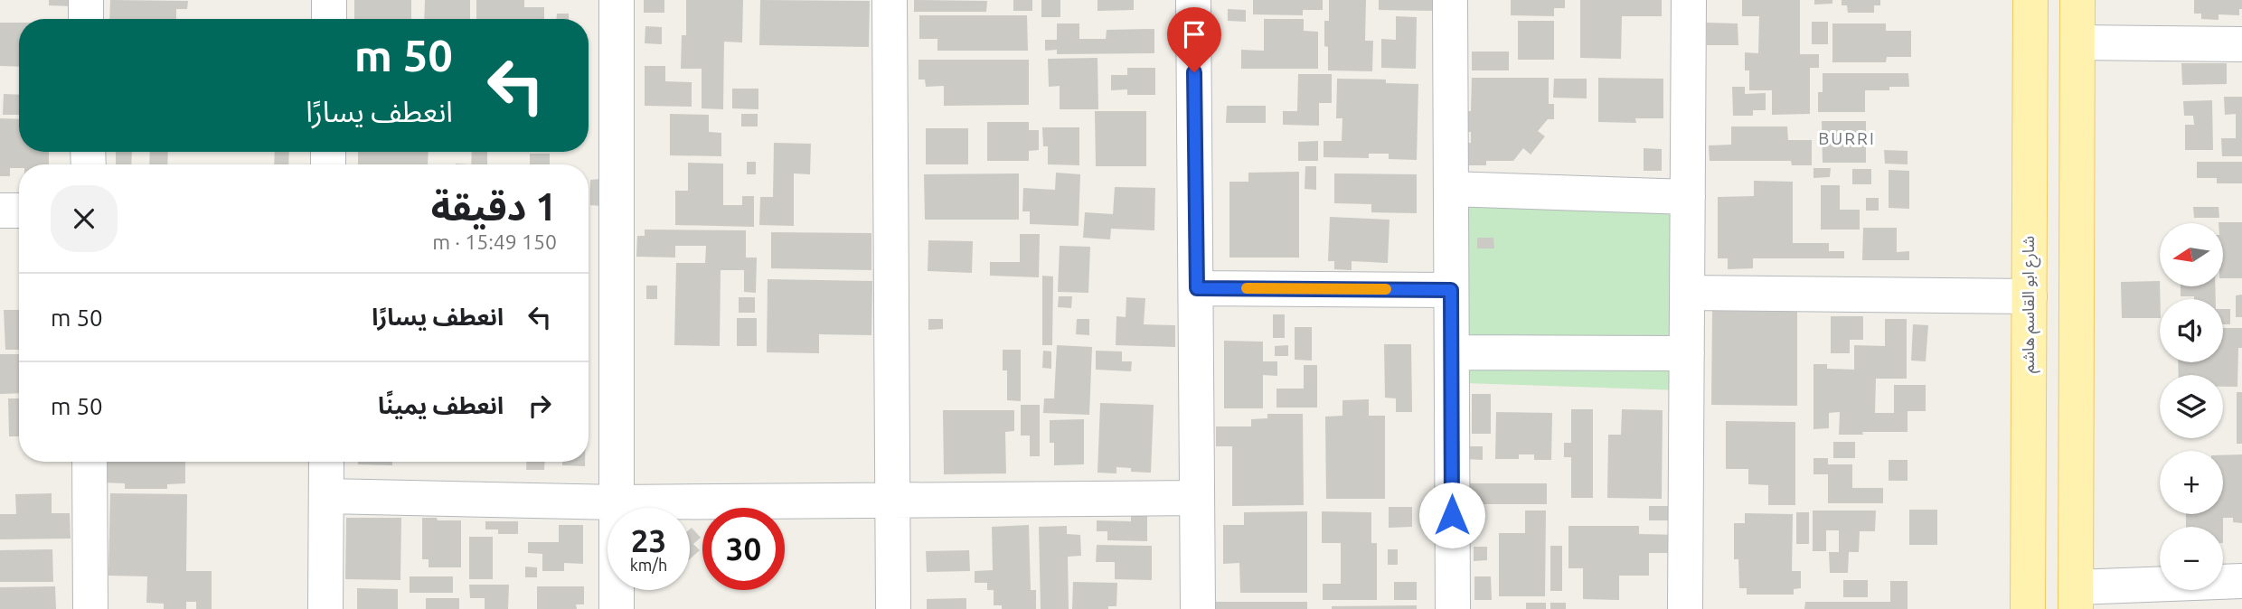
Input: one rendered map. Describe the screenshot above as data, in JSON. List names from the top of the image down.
{
  "streets": {
    "main road": ["شارع ابو القاسم هاشم"]
  },
  "districts": ["BURRI"],
  "north": "left",
  "page": {
    "turn": ["50 m", "انعطف يسارًا"],
    "heading": ["1 دقيقة", "150 m · 15:49"],
    "map_buttons": ["+", "−"],
    "list": [
      {
        "name": "انعطف يسارًا",
        "value": "50 m"
      },
      {
        "name": "انعطف يمينًا",
        "value": "50 m"
      }
    ],
    "speed": "23 km/h",
    "limit": "30"
  }
}
